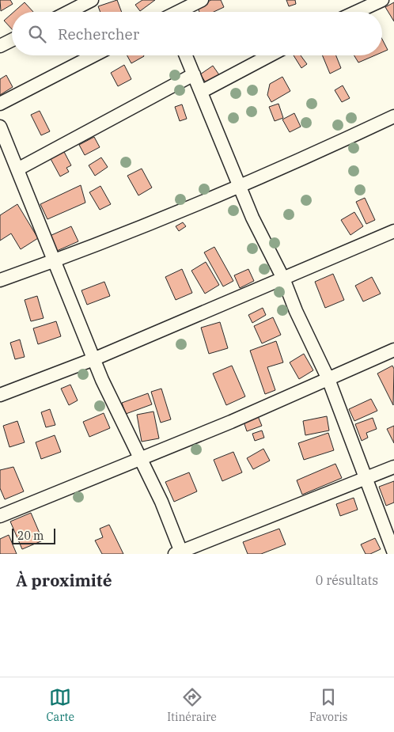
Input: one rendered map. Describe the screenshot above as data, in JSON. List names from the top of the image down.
{
  "scale_bar": "20 m",
  "page": {
    "search": "Rechercher",
    "scale": "20 m",
    "heading": ["À proximité", "0 résultats"],
    "nav": ["Carte", "Itinéraire", "Favoris"]
  }
}
